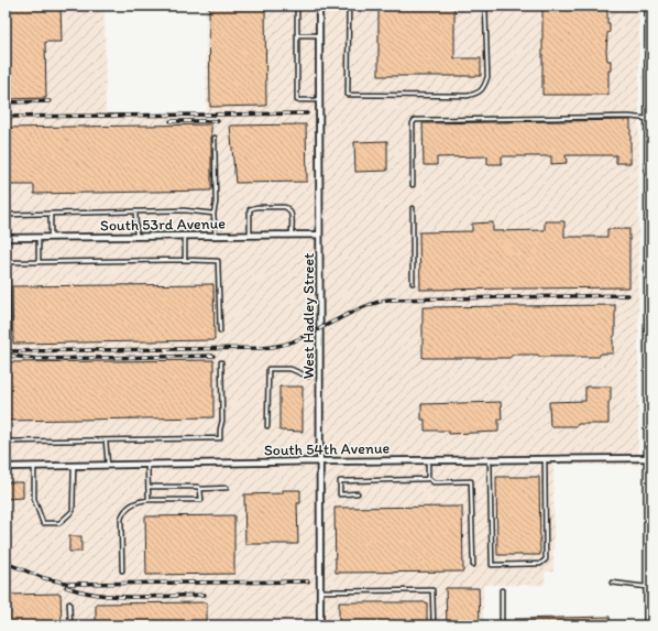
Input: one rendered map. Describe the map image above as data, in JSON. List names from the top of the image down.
{
  "streets": {
    "street": ["South 53rd Avenue", "West Hadley Street", "South 54th Avenue"]
  },
  "crossings": [
    ["South 53rd Avenue", "West Hadley Street"],
    ["West Hadley Street", "South 54th Avenue"]
  ]
}
